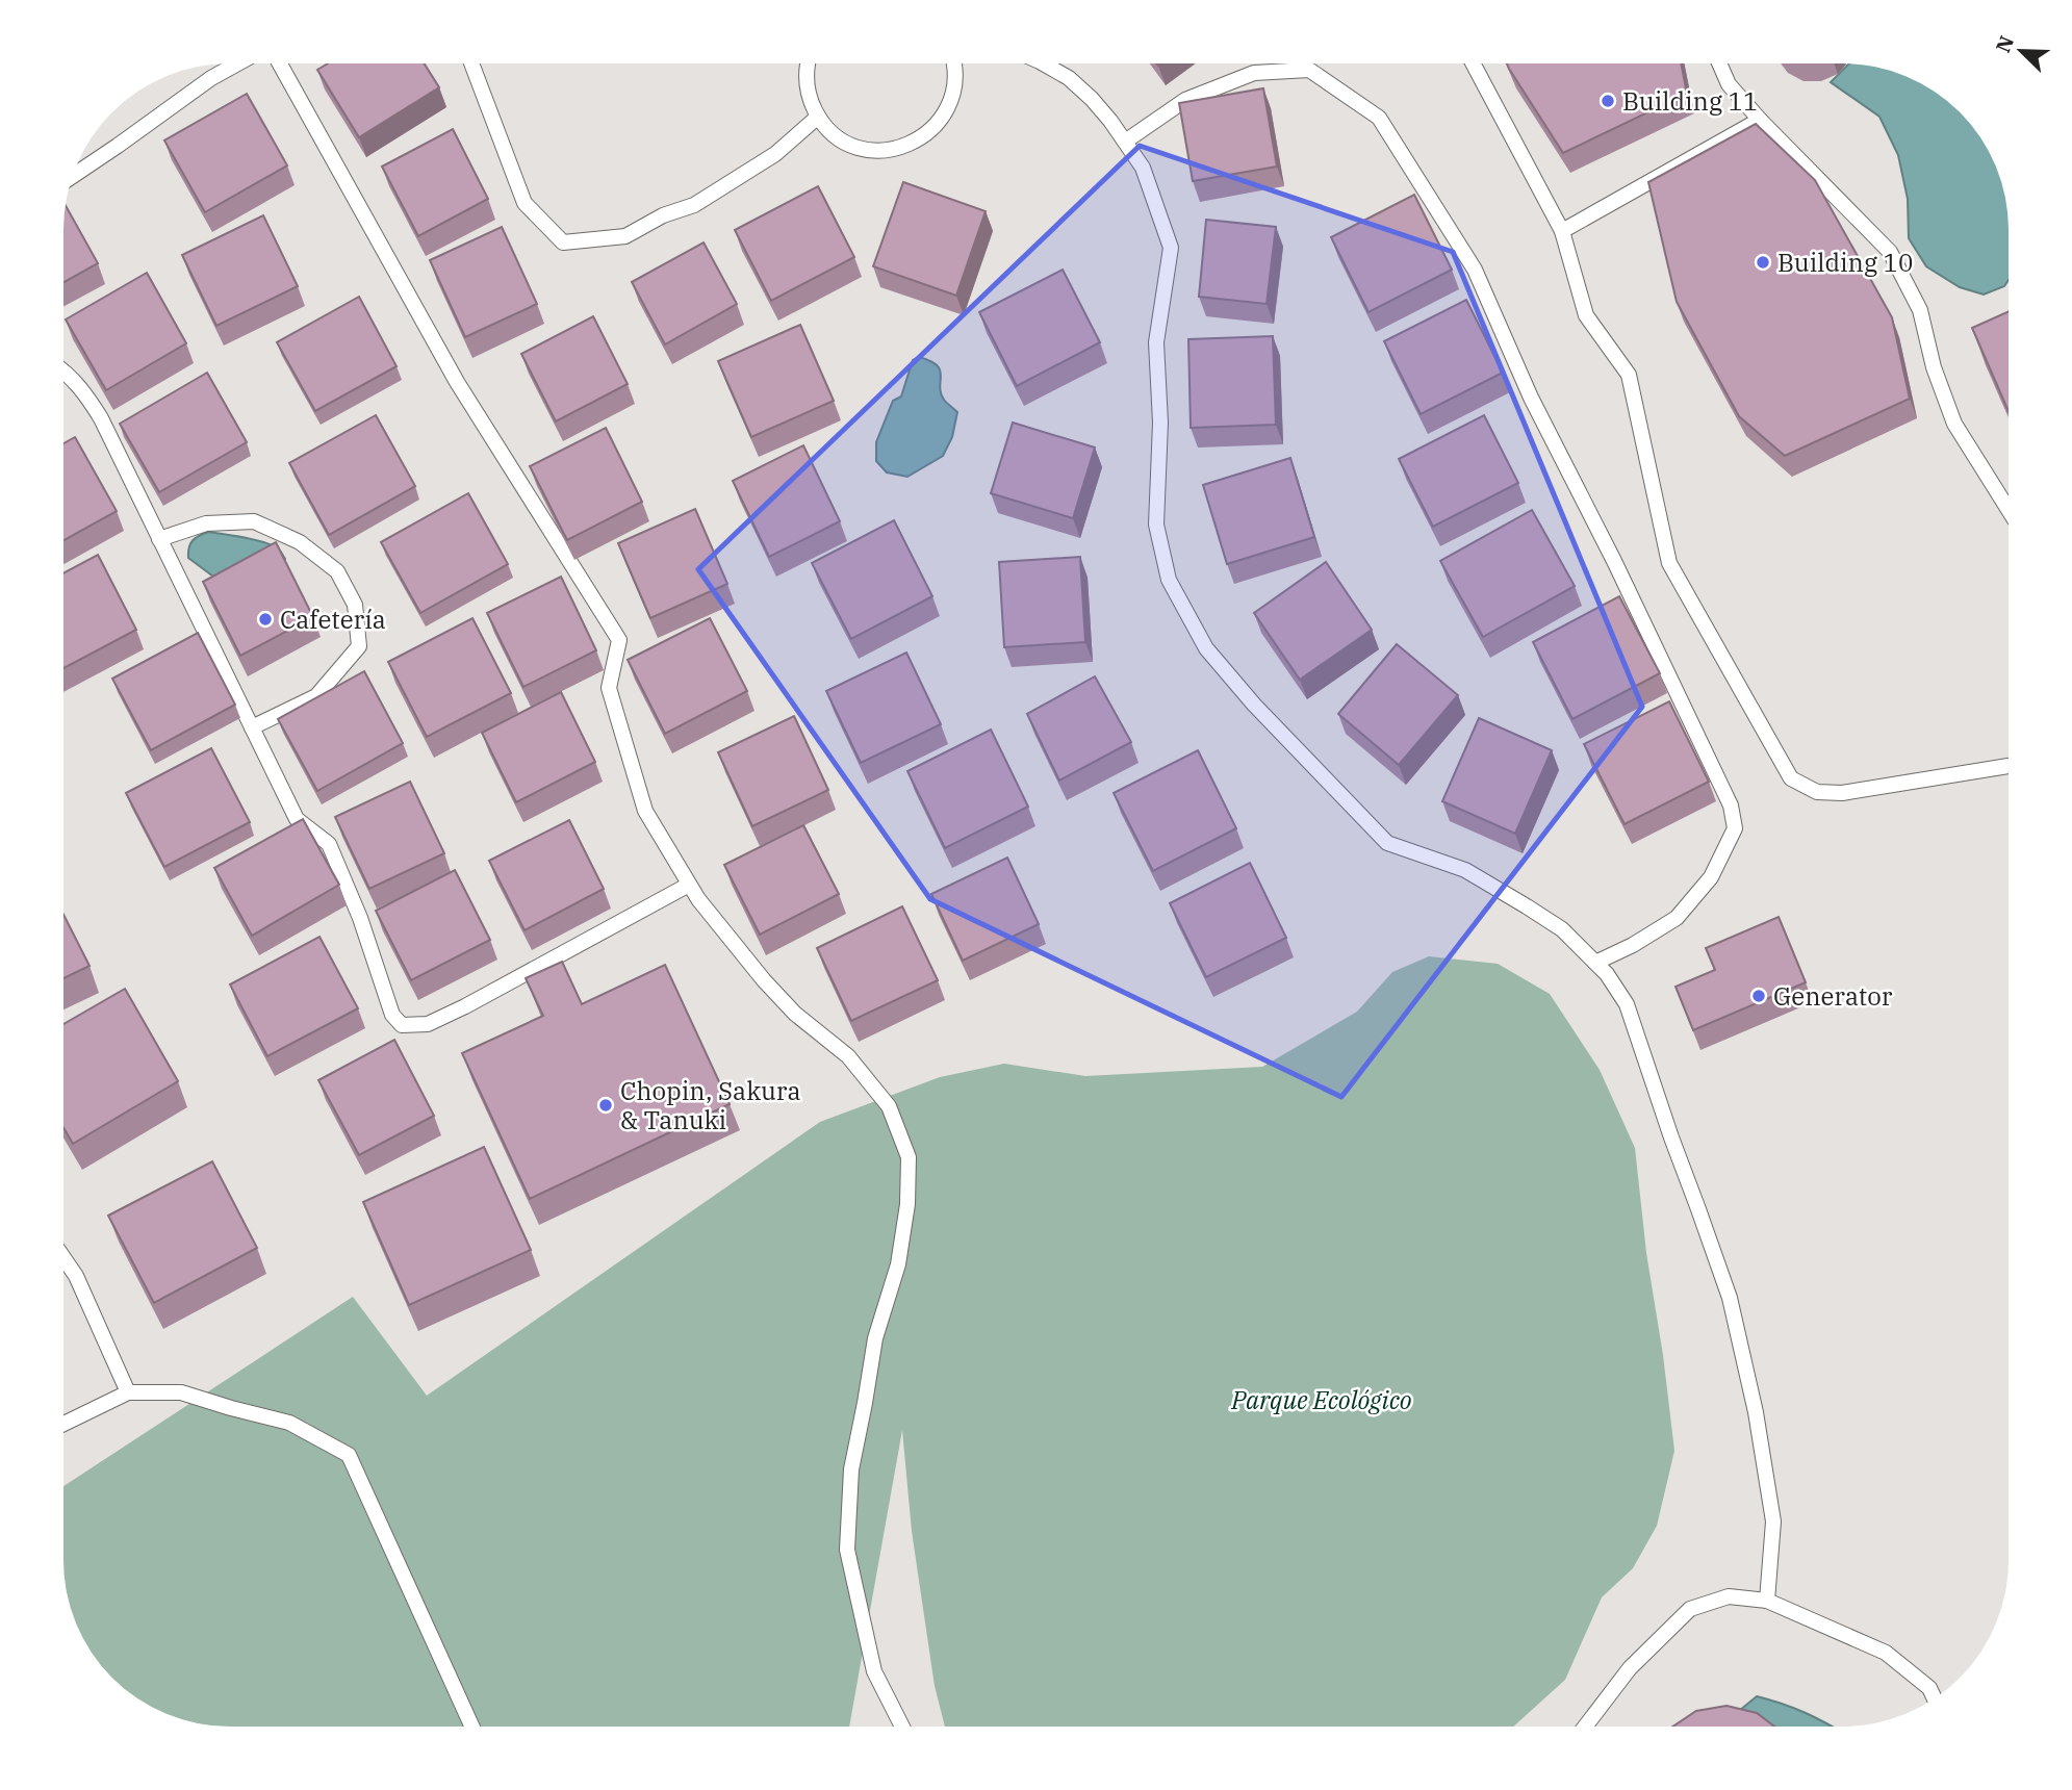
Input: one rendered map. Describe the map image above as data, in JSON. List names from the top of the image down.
{
  "parks": ["Parque Ecológico"],
  "places": [
    "Building 11",
    "Building 10",
    "Cafetería",
    "Generator",
    "Chopin, Sakura & Tanuki"
  ],
  "north": "top left"
}
